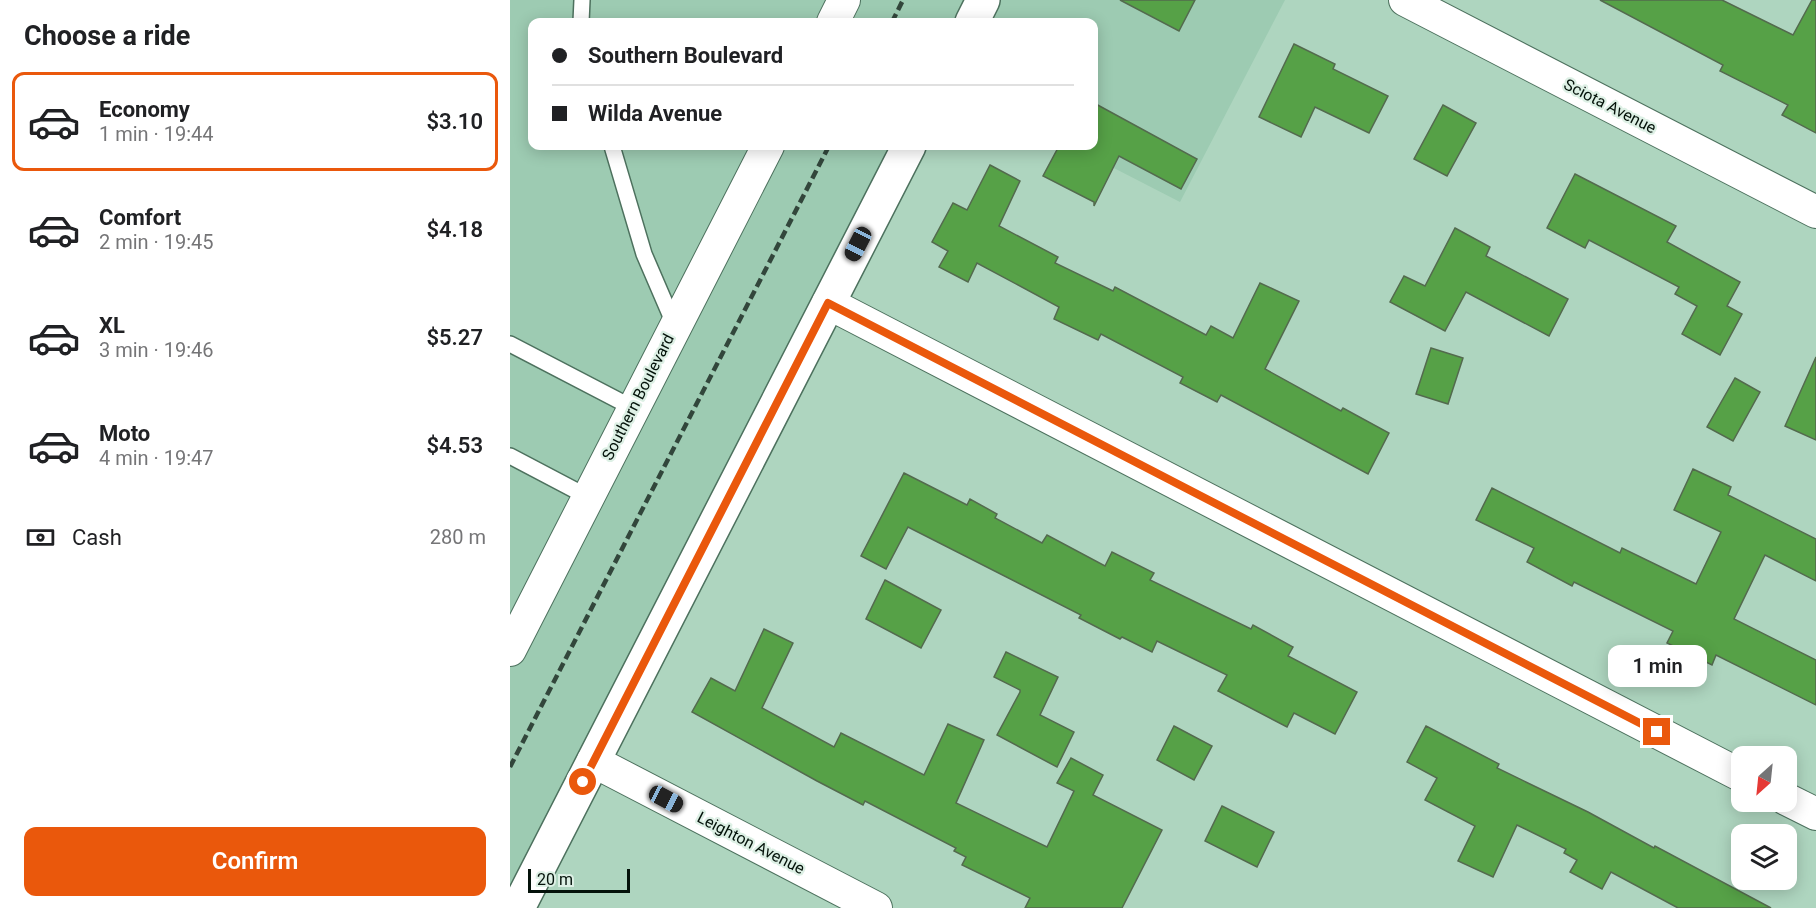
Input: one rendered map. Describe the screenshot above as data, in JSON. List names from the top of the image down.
{
  "streets": {
    "street": ["Sciota Avenue", "Southern Boulevard", "Leighton Avenue"]
  },
  "scale_bar": "20 m",
  "north": "bottom left",
  "page": {
    "heading": "Choose a ride",
    "banner": ["Southern Boulevard", "Wilda Avenue"],
    "list": [
      {
        "name": "Economy",
        "note": "1 min · 19:44",
        "value": "$3.10"
      },
      {
        "name": "Comfort",
        "note": "2 min · 19:45",
        "value": "$4.18"
      },
      {
        "name": "XL",
        "note": "3 min · 19:46",
        "value": "$5.27"
      },
      {
        "name": "Moto",
        "note": "4 min · 19:47",
        "value": "$4.53"
      }
    ],
    "pay": ["Cash", "280 m"],
    "bubble": "1 min",
    "buttons": "Confirm",
    "scale": "20 m"
  }
}
